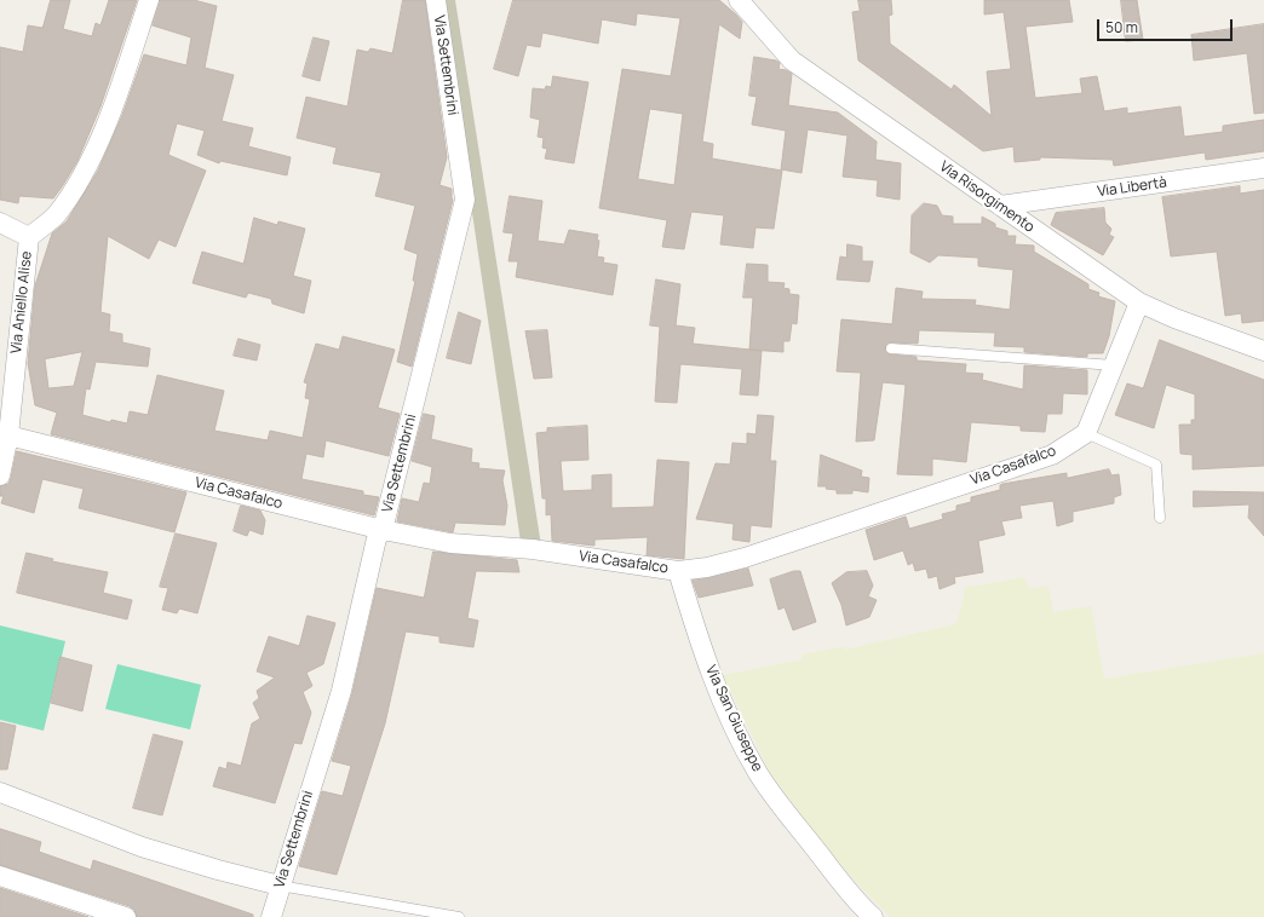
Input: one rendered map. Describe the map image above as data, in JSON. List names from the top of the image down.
{
  "streets": {
    "street": [
      "Via Settembrini",
      "Via Libertà",
      "Via Risorgimento",
      "Via Aniello Alise",
      "Via Casafalco",
      "Via San Giuseppe"
    ]
  },
  "crossings": [
    ["Via Settembrini", "Via Casafalco"],
    ["Via Libertà", "Via Risorgimento"],
    ["Via Aniello Alise", "Via Casafalco"],
    ["Via Casafalco", "Via San Giuseppe"]
  ],
  "scale_bar": "50 m"
}
